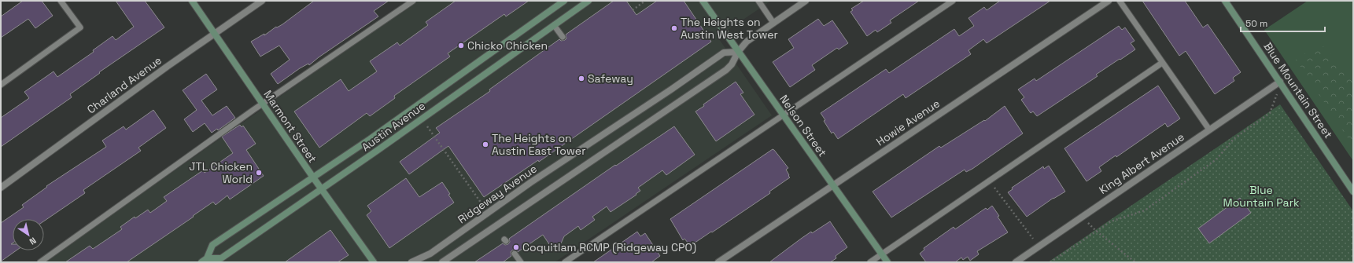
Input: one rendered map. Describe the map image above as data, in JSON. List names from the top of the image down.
{
  "streets": {
    "main road": [
      "Blue Mountain Street",
      "Nelson Street",
      "Marmont Street",
      "Austin Avenue"
    ],
    "street": [
      "Charland Avenue",
      "Howie Avenue",
      "King Albert Avenue",
      "Ridgeway Avenue"
    ]
  },
  "crossings": [
    ["Charland Avenue", "Marmont Street"],
    ["Blue Mountain Street", "King Albert Avenue"],
    ["Howie Avenue", "Nelson Street"],
    ["Nelson Street", "Ridgeway Avenue"],
    ["Marmont Street", "Austin Avenue"]
  ],
  "parks": ["Blue Mountain Park"],
  "places": [
    "The Heights on Austin West Tower",
    "Chicko Chicken",
    "Safeway",
    "The Heights on Austin East Tower",
    "JTL Chicken World",
    "Coquitlam RCMP (Ridgeway CPO)"
  ],
  "scale_bar": "50 m",
  "north": "bottom right"
}
